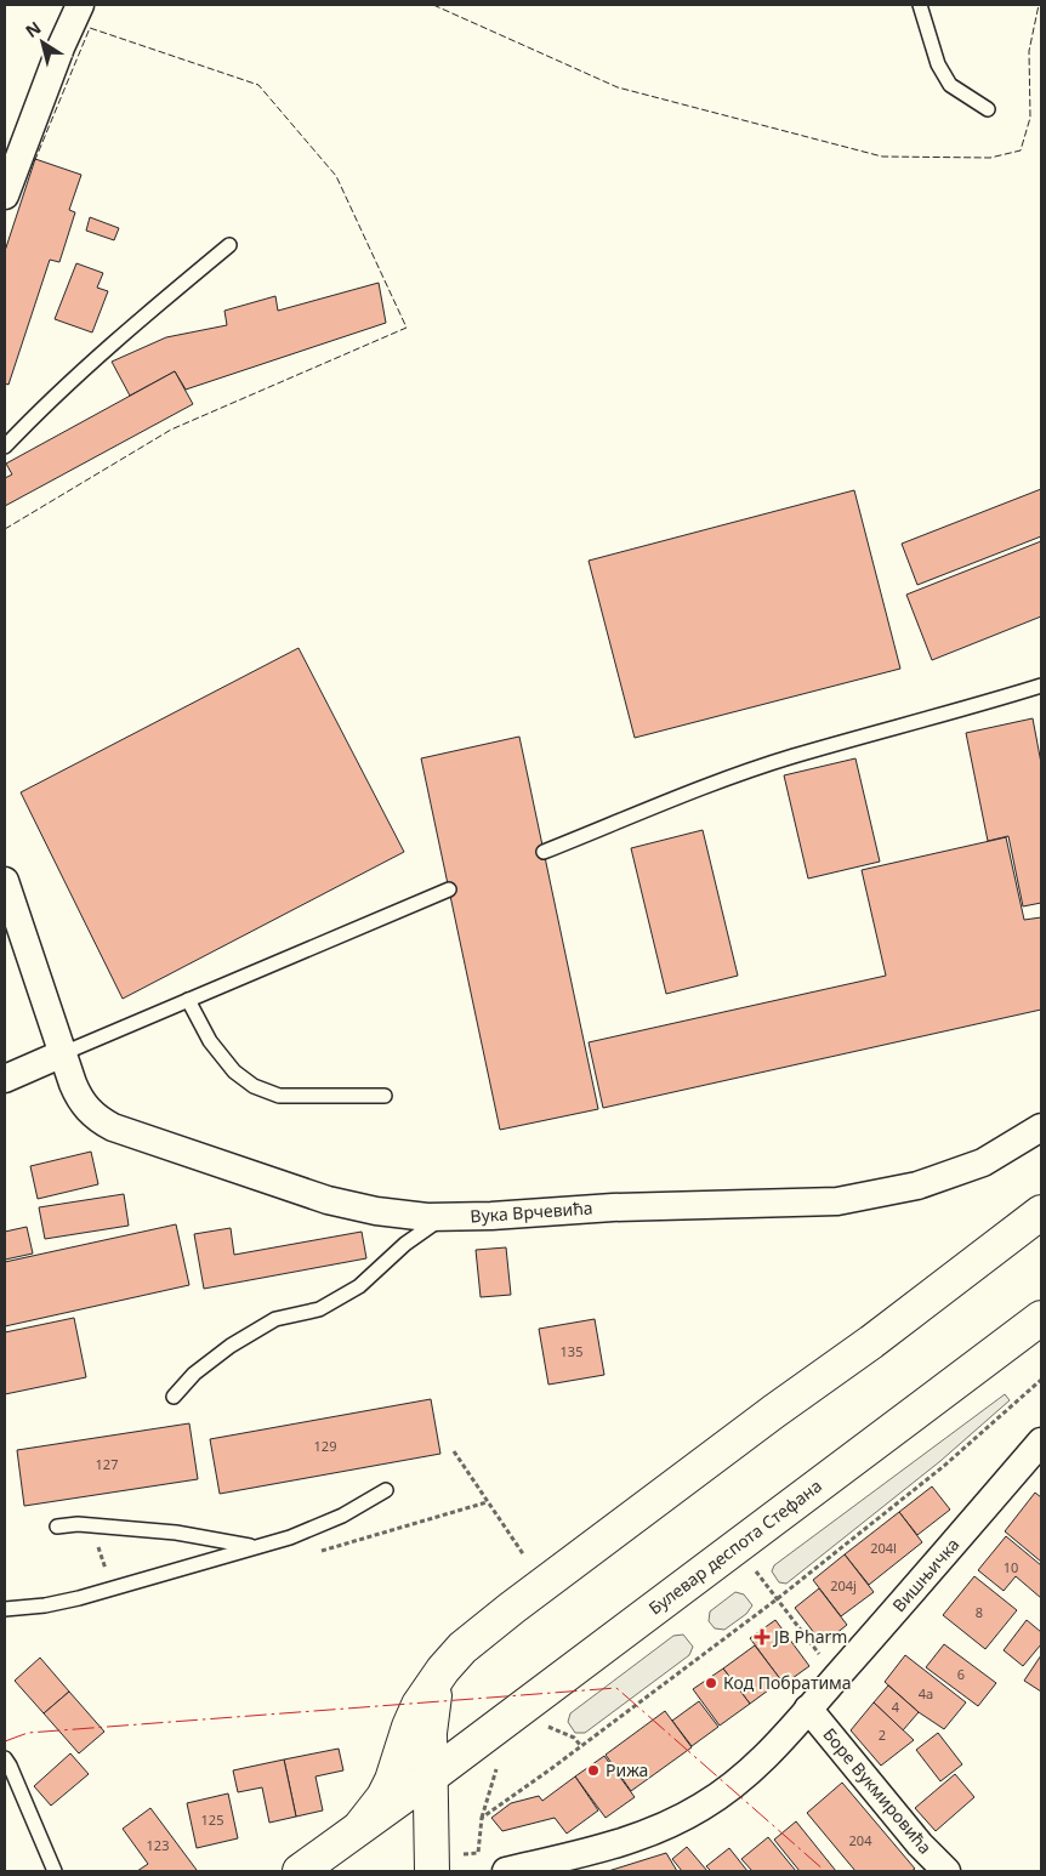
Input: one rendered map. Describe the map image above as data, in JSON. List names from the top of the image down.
{
  "streets": {
    "main road": ["Булевар деспота Стефана"],
    "street": ["Вука Врчевића", "Вишњичка", "Боре Вукмировића"]
  },
  "crossings": [
    ["Вишњичка", "Боре Вукмировића"]
  ],
  "places": {
    "health": ["JB Pharm"],
    "other": ["Код Побратима", "Рижа"]
  },
  "house_numbers": [
    "135",
    "129",
    "127",
    "204l",
    "10",
    "204j",
    "8",
    "6",
    "4a",
    "4",
    "2",
    "125",
    "204",
    "123"
  ],
  "north": "top left"
}
